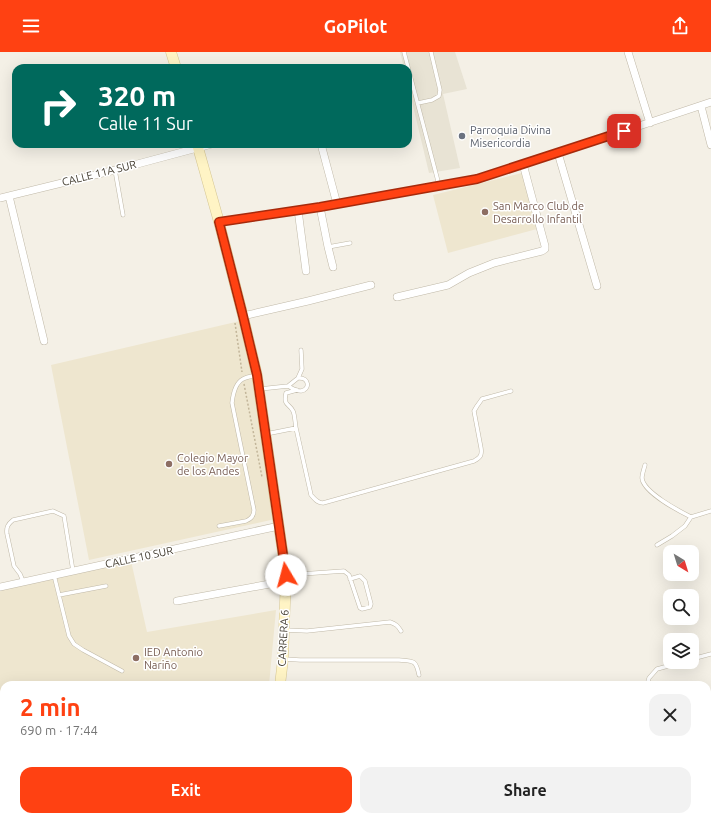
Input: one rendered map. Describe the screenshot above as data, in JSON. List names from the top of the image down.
{
  "streets": {
    "main road": ["CARRERA 6"],
    "street": ["CALLE 11A SUR", "CALLE 10 SUR"]
  },
  "crossings": [
    ["CALLE 10 SUR", "CARRERA 6"]
  ],
  "places": [
    "Parroquia Divina Misericordia",
    "San Marco Club de Desarrollo Infantil",
    "Colegio Mayor de los Andes",
    "IED Antonio Nariño"
  ],
  "north": "bottom right",
  "page": {
    "header": "GoPilot",
    "turn": ["320 m", "Calle 11 Sur"],
    "heading": ["2 min", "690 m · 17:44"],
    "buttons": ["Exit", "Share"]
  }
}
